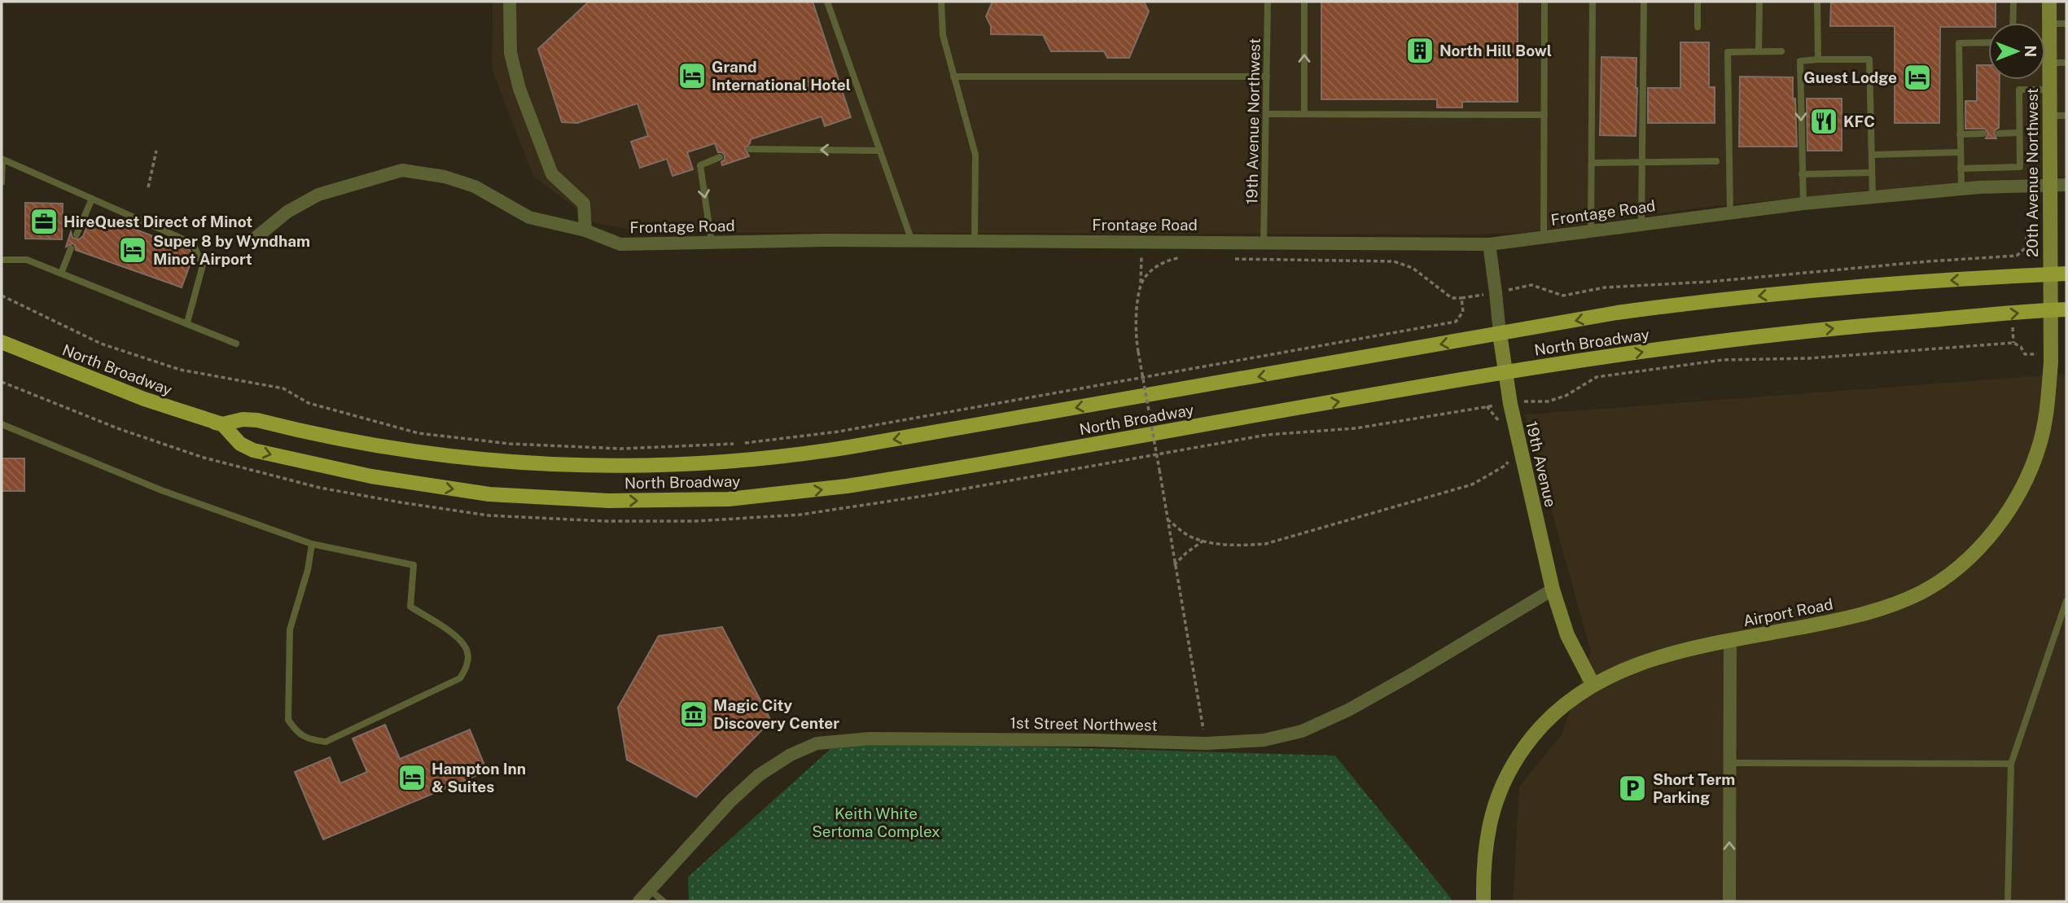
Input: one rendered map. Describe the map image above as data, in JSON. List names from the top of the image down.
{
  "streets": {
    "main road": ["North Broadway"],
    "street": [
      "20th Avenue Northwest",
      "Frontage Road",
      "19th Avenue",
      "Airport Road",
      "1st Street Northwest"
    ],
    "lane": ["19th Avenue Northwest"]
  },
  "crossings": [
    ["19th Avenue Northwest", "Frontage Road"],
    ["20th Avenue Northwest", "Frontage Road"],
    ["20th Avenue Northwest", "North Broadway"],
    ["20th Avenue Northwest", "Airport Road"],
    ["Frontage Road", "19th Avenue"],
    ["North Broadway", "19th Avenue"],
    ["North Broadway", "Airport Road"],
    ["19th Avenue", "Airport Road"],
    ["19th Avenue", "1st Street Northwest"]
  ],
  "parks": ["Keith White Sertoma Complex"],
  "places": {
    "building": ["North Hill Bowl"],
    "hotel": [
      "Grand International Hotel",
      "Guest Lodge",
      "Super 8 by Wyndham Minot Airport",
      "Hampton Inn & Suites"
    ],
    "restaurant": ["KFC"],
    "office": ["HireQuest Direct of Minot"],
    "museum": ["Magic City Discovery Center"],
    "parking": ["Short Term Parking"]
  },
  "north": "right"
}
